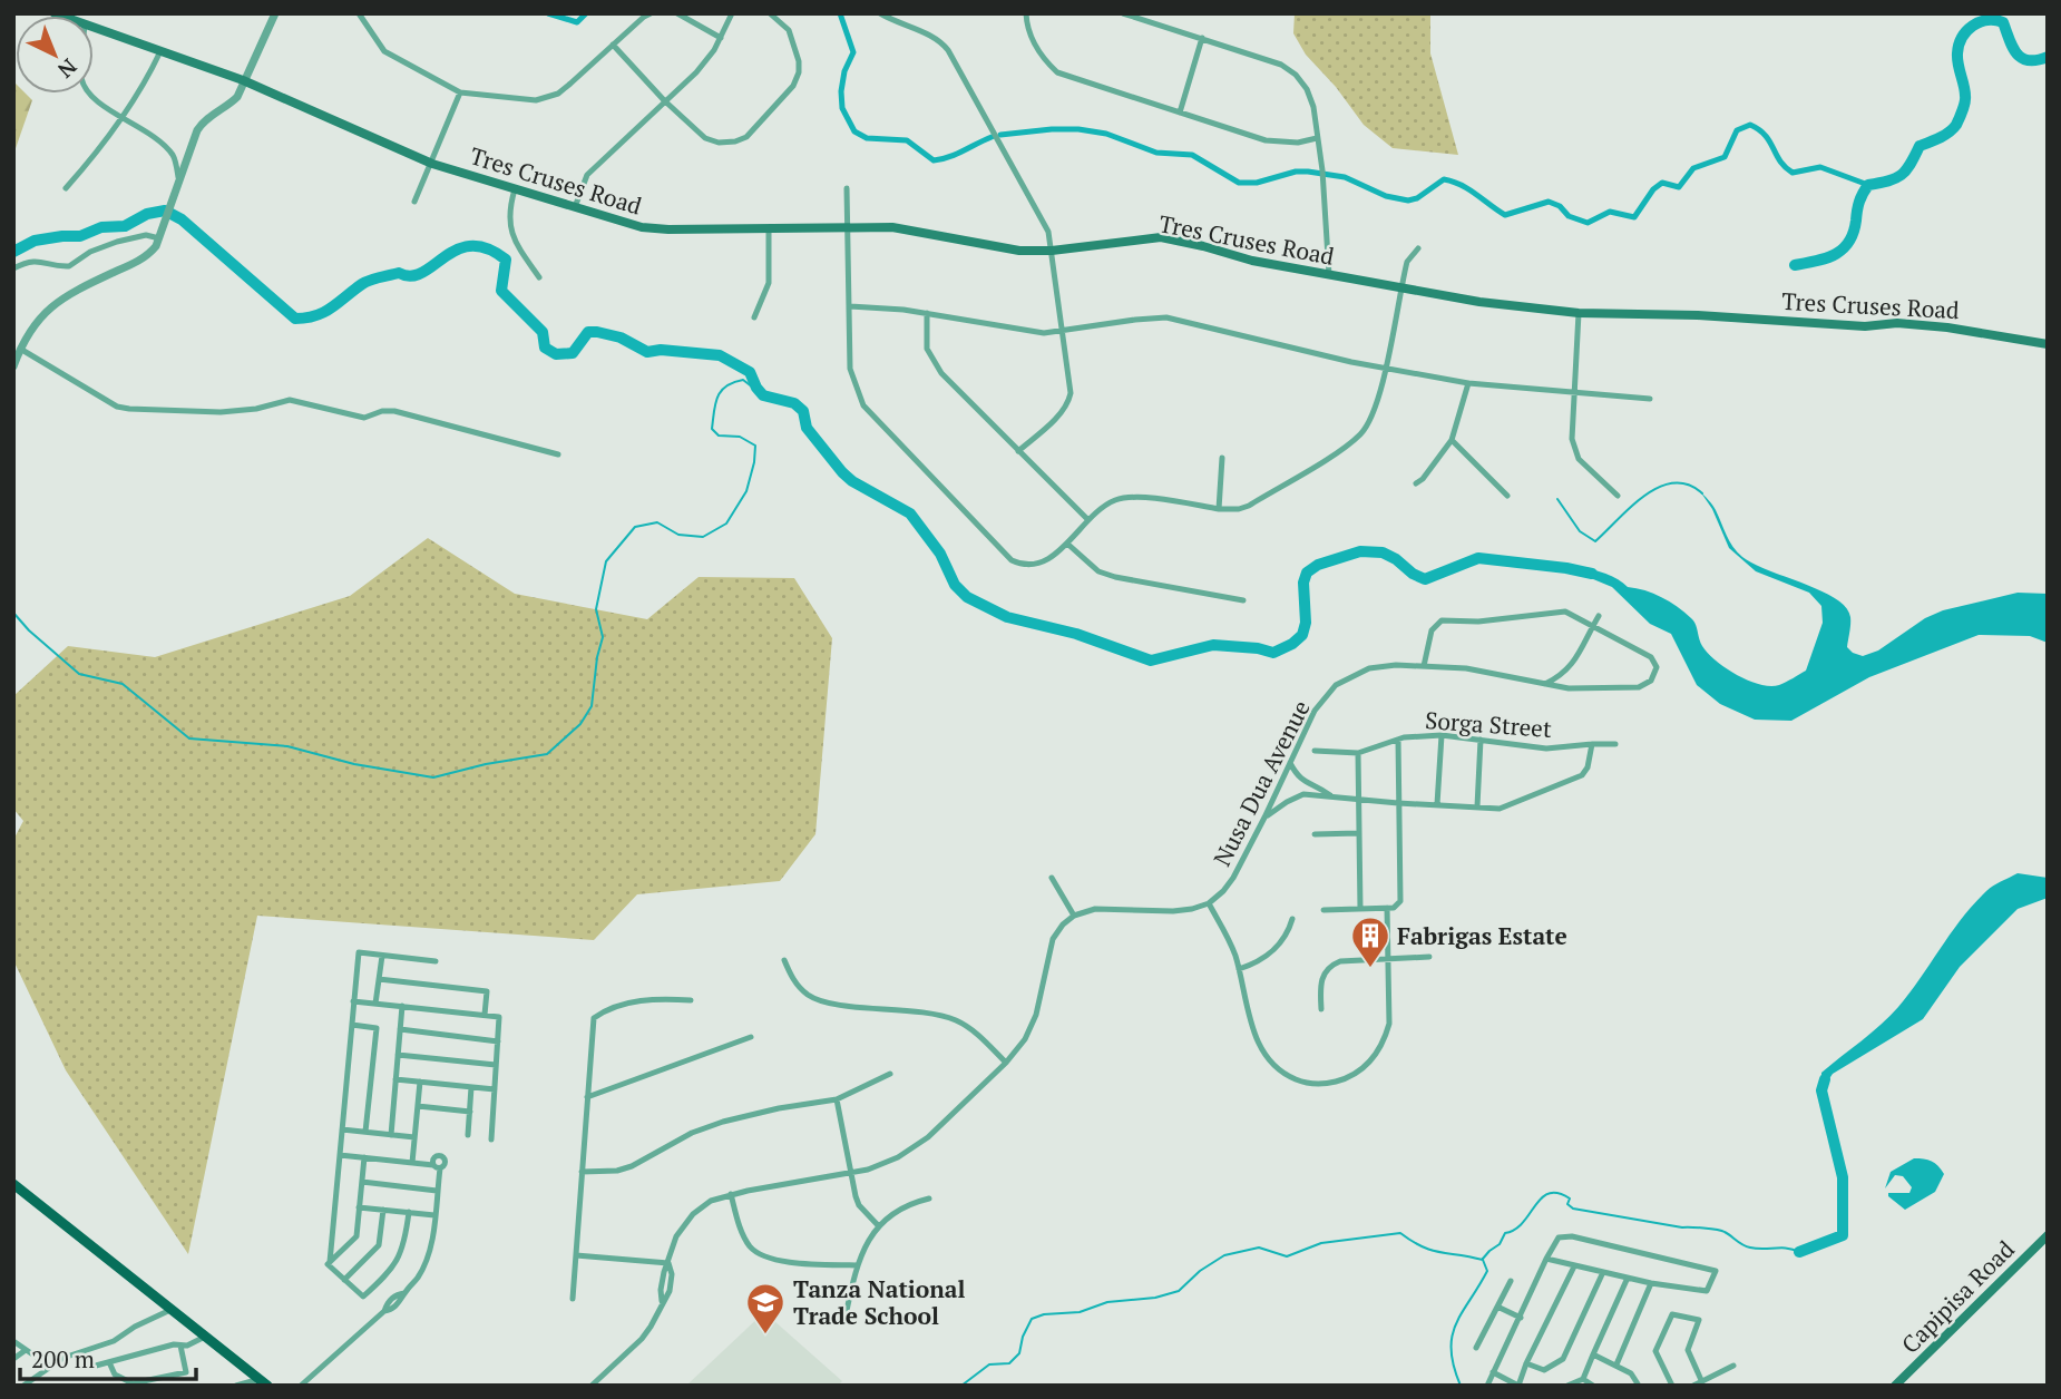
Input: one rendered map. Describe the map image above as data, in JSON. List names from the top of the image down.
{
  "streets": {
    "main road": ["Tres Cruses Road", "Capipisa Road"],
    "street": ["Sorga Street", "Nusa Dua Avenue"]
  },
  "places": {
    "building": ["Fabrigas Estate"],
    "school or university": ["Tanza National Trade School"]
  },
  "scale_bar": "200 m",
  "north": "bottom right"
}
